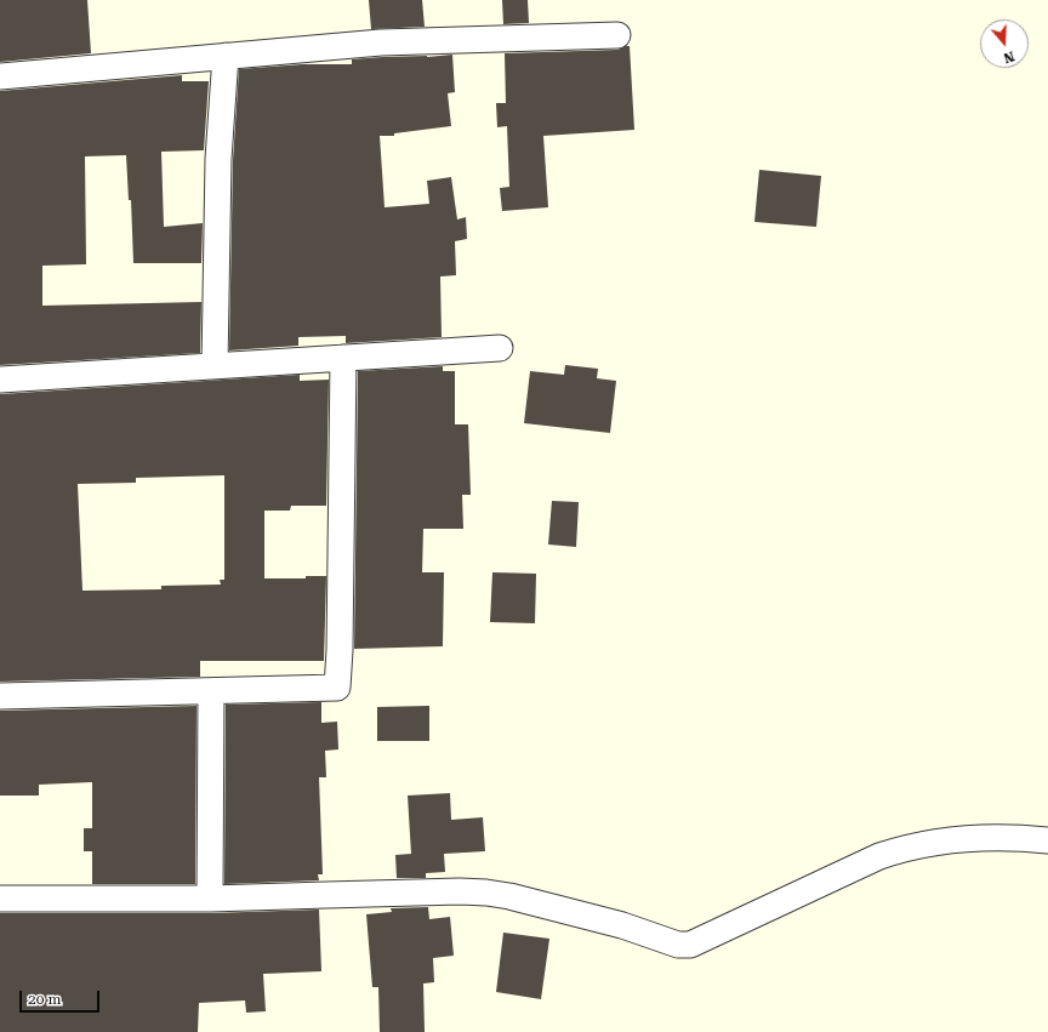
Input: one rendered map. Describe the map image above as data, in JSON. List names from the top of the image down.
{
  "scale_bar": "20 m",
  "north": "bottom"
}
